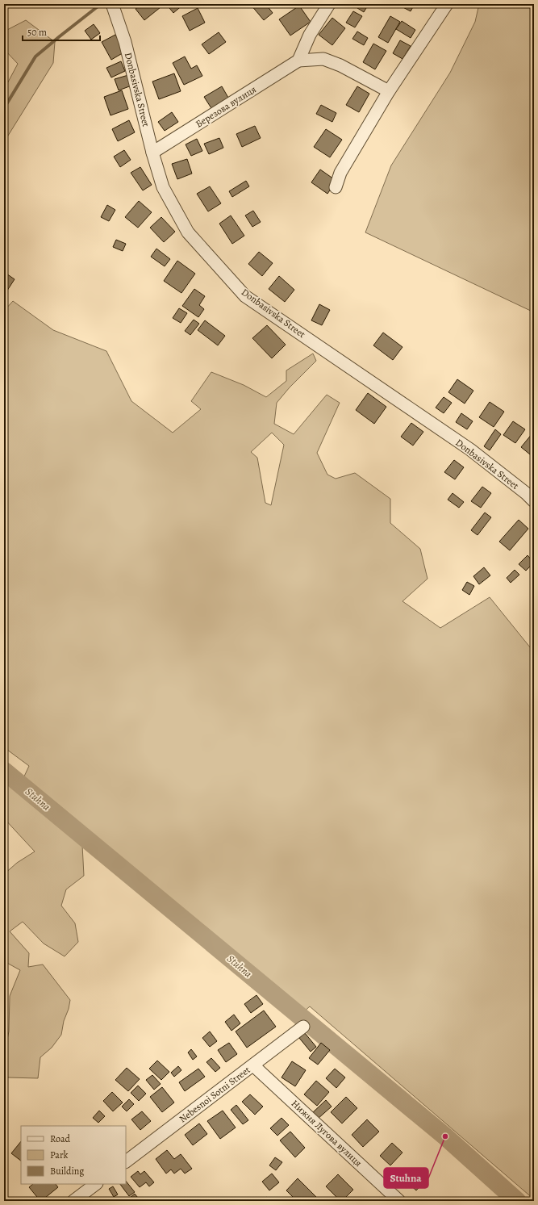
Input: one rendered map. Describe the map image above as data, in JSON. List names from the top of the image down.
{
  "streets": {
    "street": [
      "Donbasivska Street",
      "Березова вулиця",
      "Nebesnoi Sotni Street",
      "Нижня Лугова вулиця"
    ]
  },
  "crossings": [
    ["Donbasivska Street", "Березова вулиця"],
    ["Nebesnoi Sotni Street", "Нижня Лугова вулиця"]
  ],
  "water": ["Stuhna"],
  "places": ["Stuhna"],
  "legend": ["Road", "Park", "Building"],
  "scale_bar": "50 m"
}
